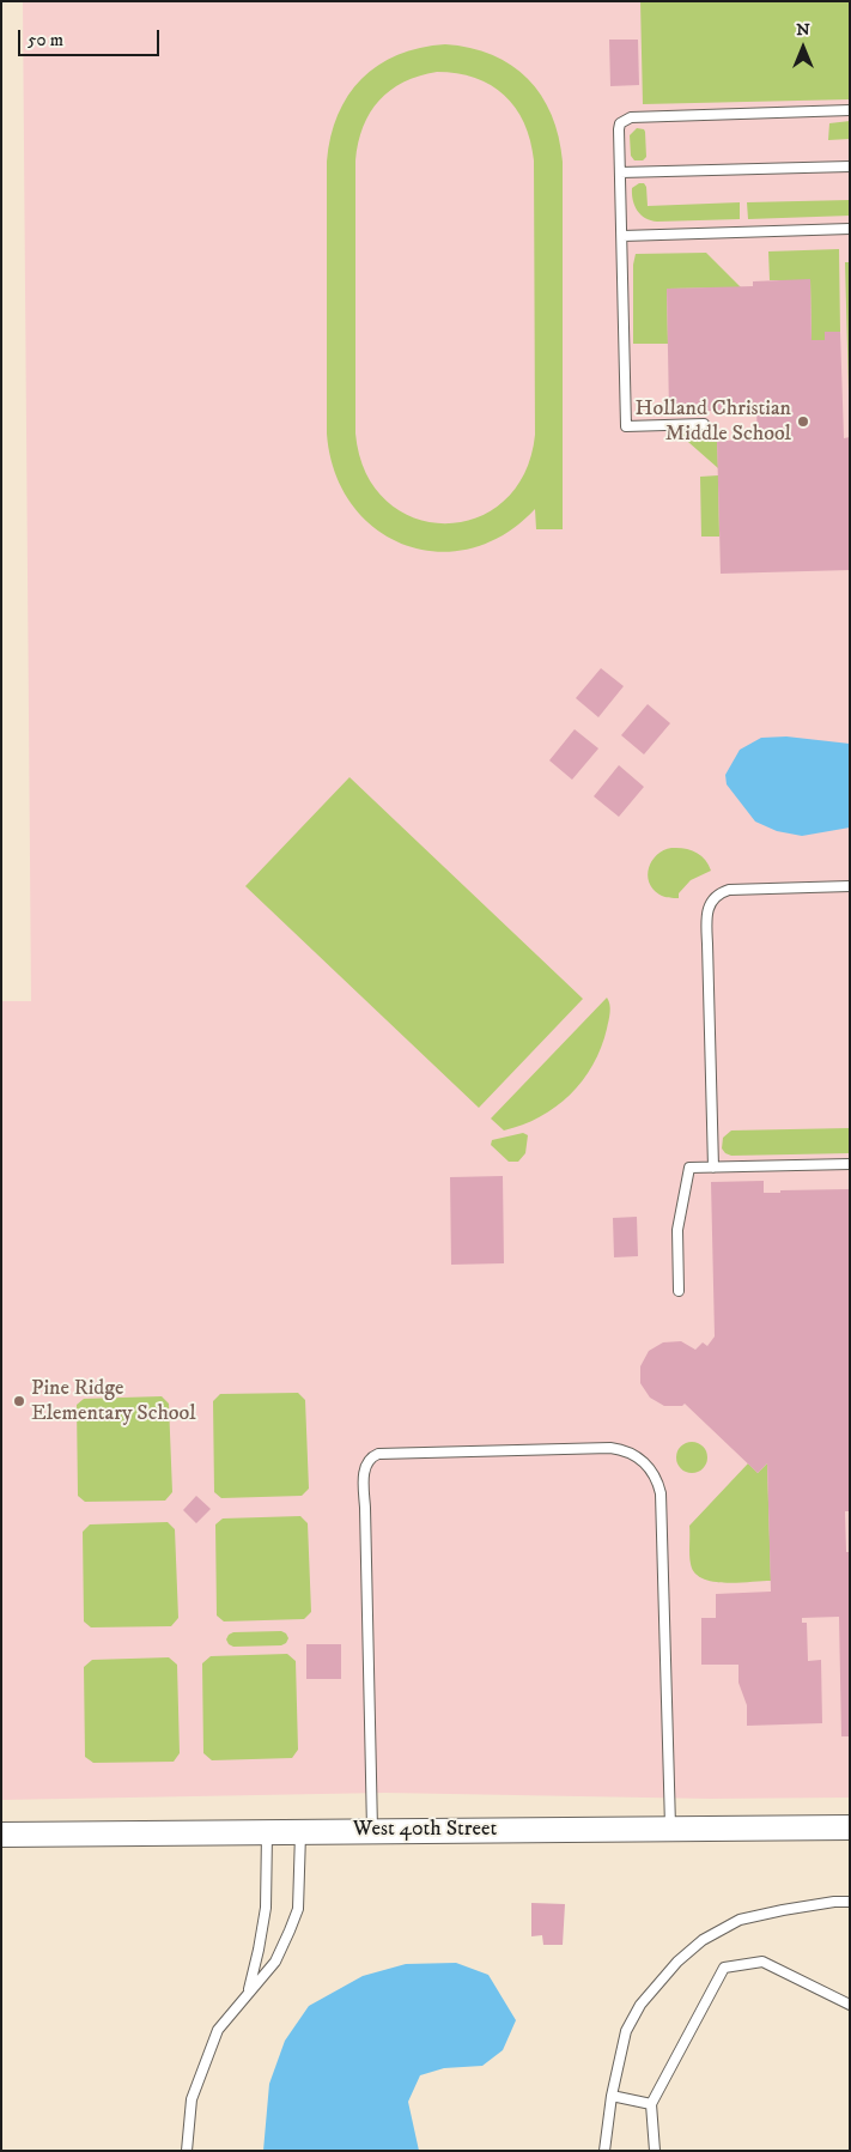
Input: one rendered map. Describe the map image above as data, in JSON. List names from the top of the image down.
{
  "streets": {
    "street": ["West 40th Street"]
  },
  "places": ["Holland Christian Middle School", "Pine Ridge Elementary School"],
  "scale_bar": "50 m",
  "north": "top"
}
